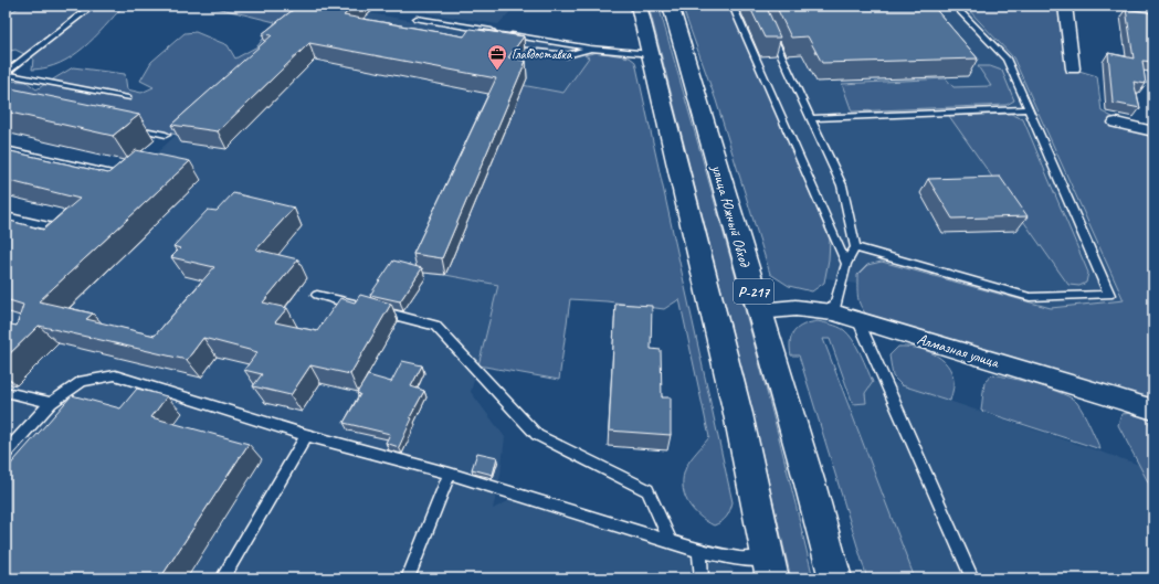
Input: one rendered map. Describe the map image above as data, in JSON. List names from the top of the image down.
{
  "streets": {
    "main road": ["улица Южный Обход", "Р-217"],
    "street": ["Алмазная улица"]
  },
  "crossings": [
    ["улица Южный Обход", "Алмазная улица"]
  ],
  "places": {
    "office": ["Главдоставка"]
  }
}
